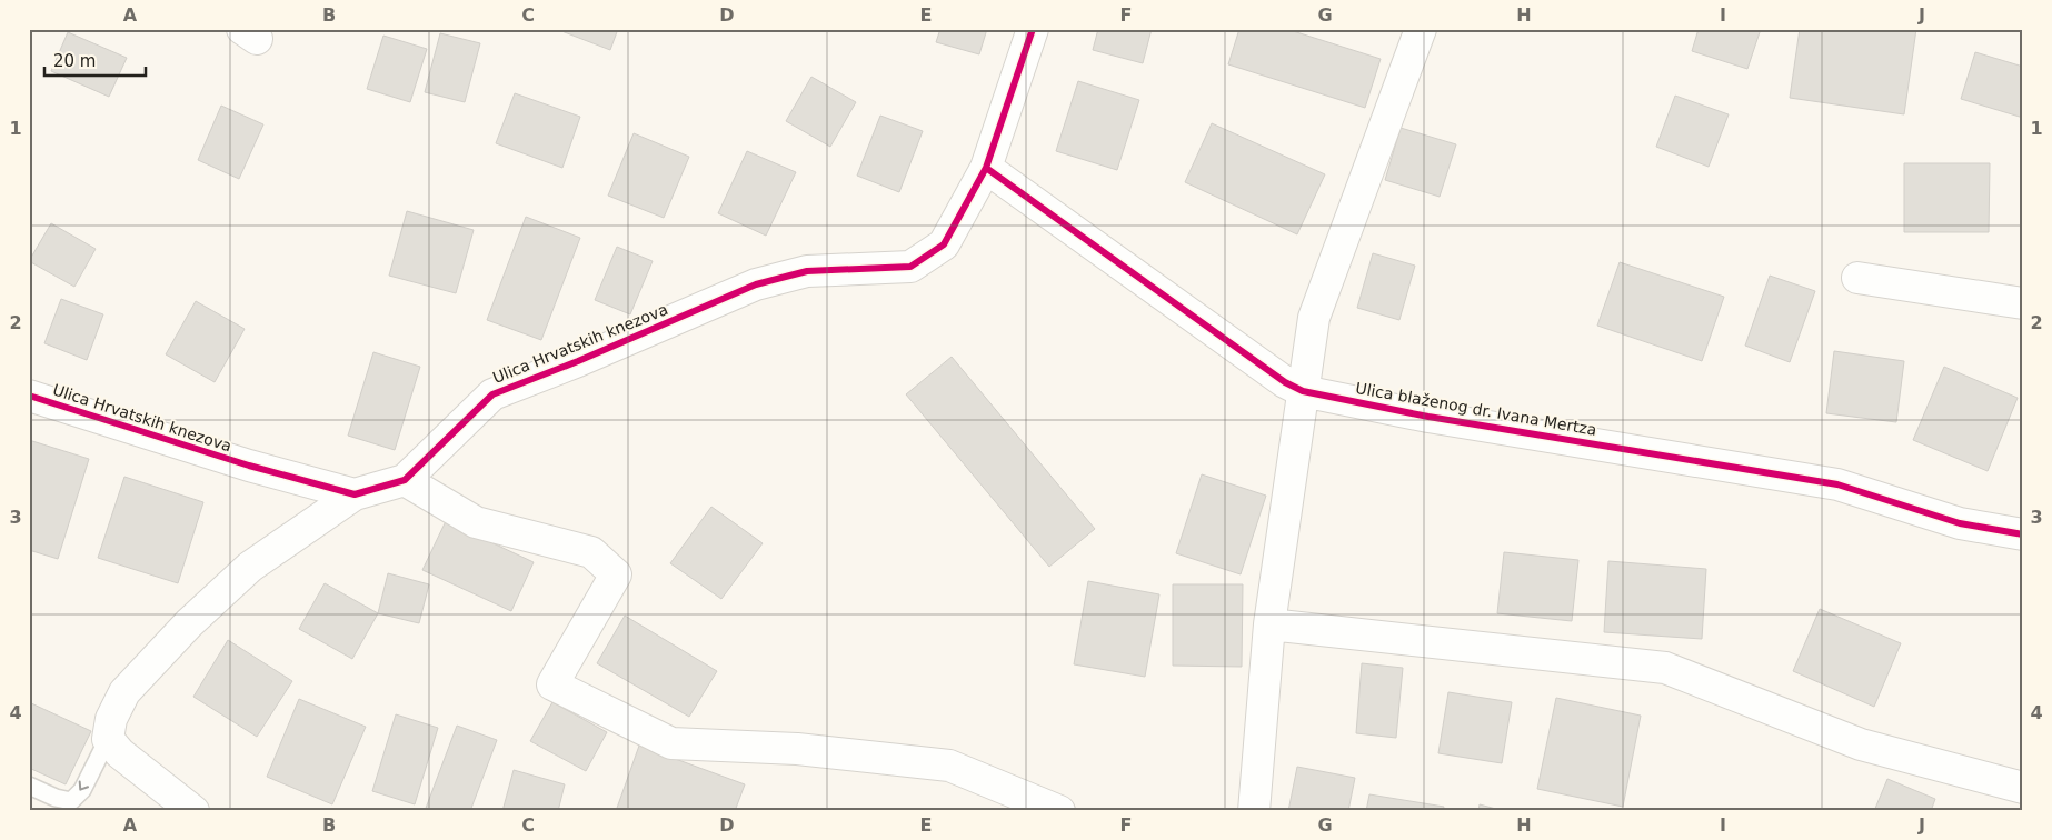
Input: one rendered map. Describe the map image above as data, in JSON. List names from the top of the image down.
{
  "streets": {
    "street": ["Ulica Hrvatskih knezova", "Ulica blaženog dr. Ivana Mertza"]
  },
  "crossings": [
    ["Ulica Hrvatskih knezova", "Ulica blaženog dr. Ivana Mertza"]
  ],
  "scale_bar": "20 m",
  "grid": {
    "columns": [
      "A",
      "B",
      "C",
      "D",
      "E",
      "F",
      "G",
      "H",
      "I",
      "J"
    ],
    "rows": [
      "1",
      "2",
      "3",
      "4"
    ]
  }
}
